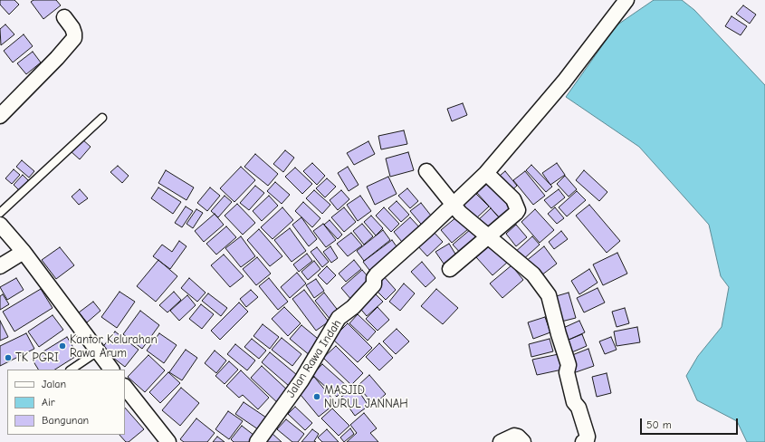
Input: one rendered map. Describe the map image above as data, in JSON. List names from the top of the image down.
{
  "streets": {
    "street": ["Jalan Rawa Indah"]
  },
  "places": ["Kantor Kelurahan Rawa Arum", "TK PGRI", "MASJID NURUL JANNAH"],
  "legend": ["Jalan", "Air", "Bangunan"],
  "scale_bar": "50 m"
}
